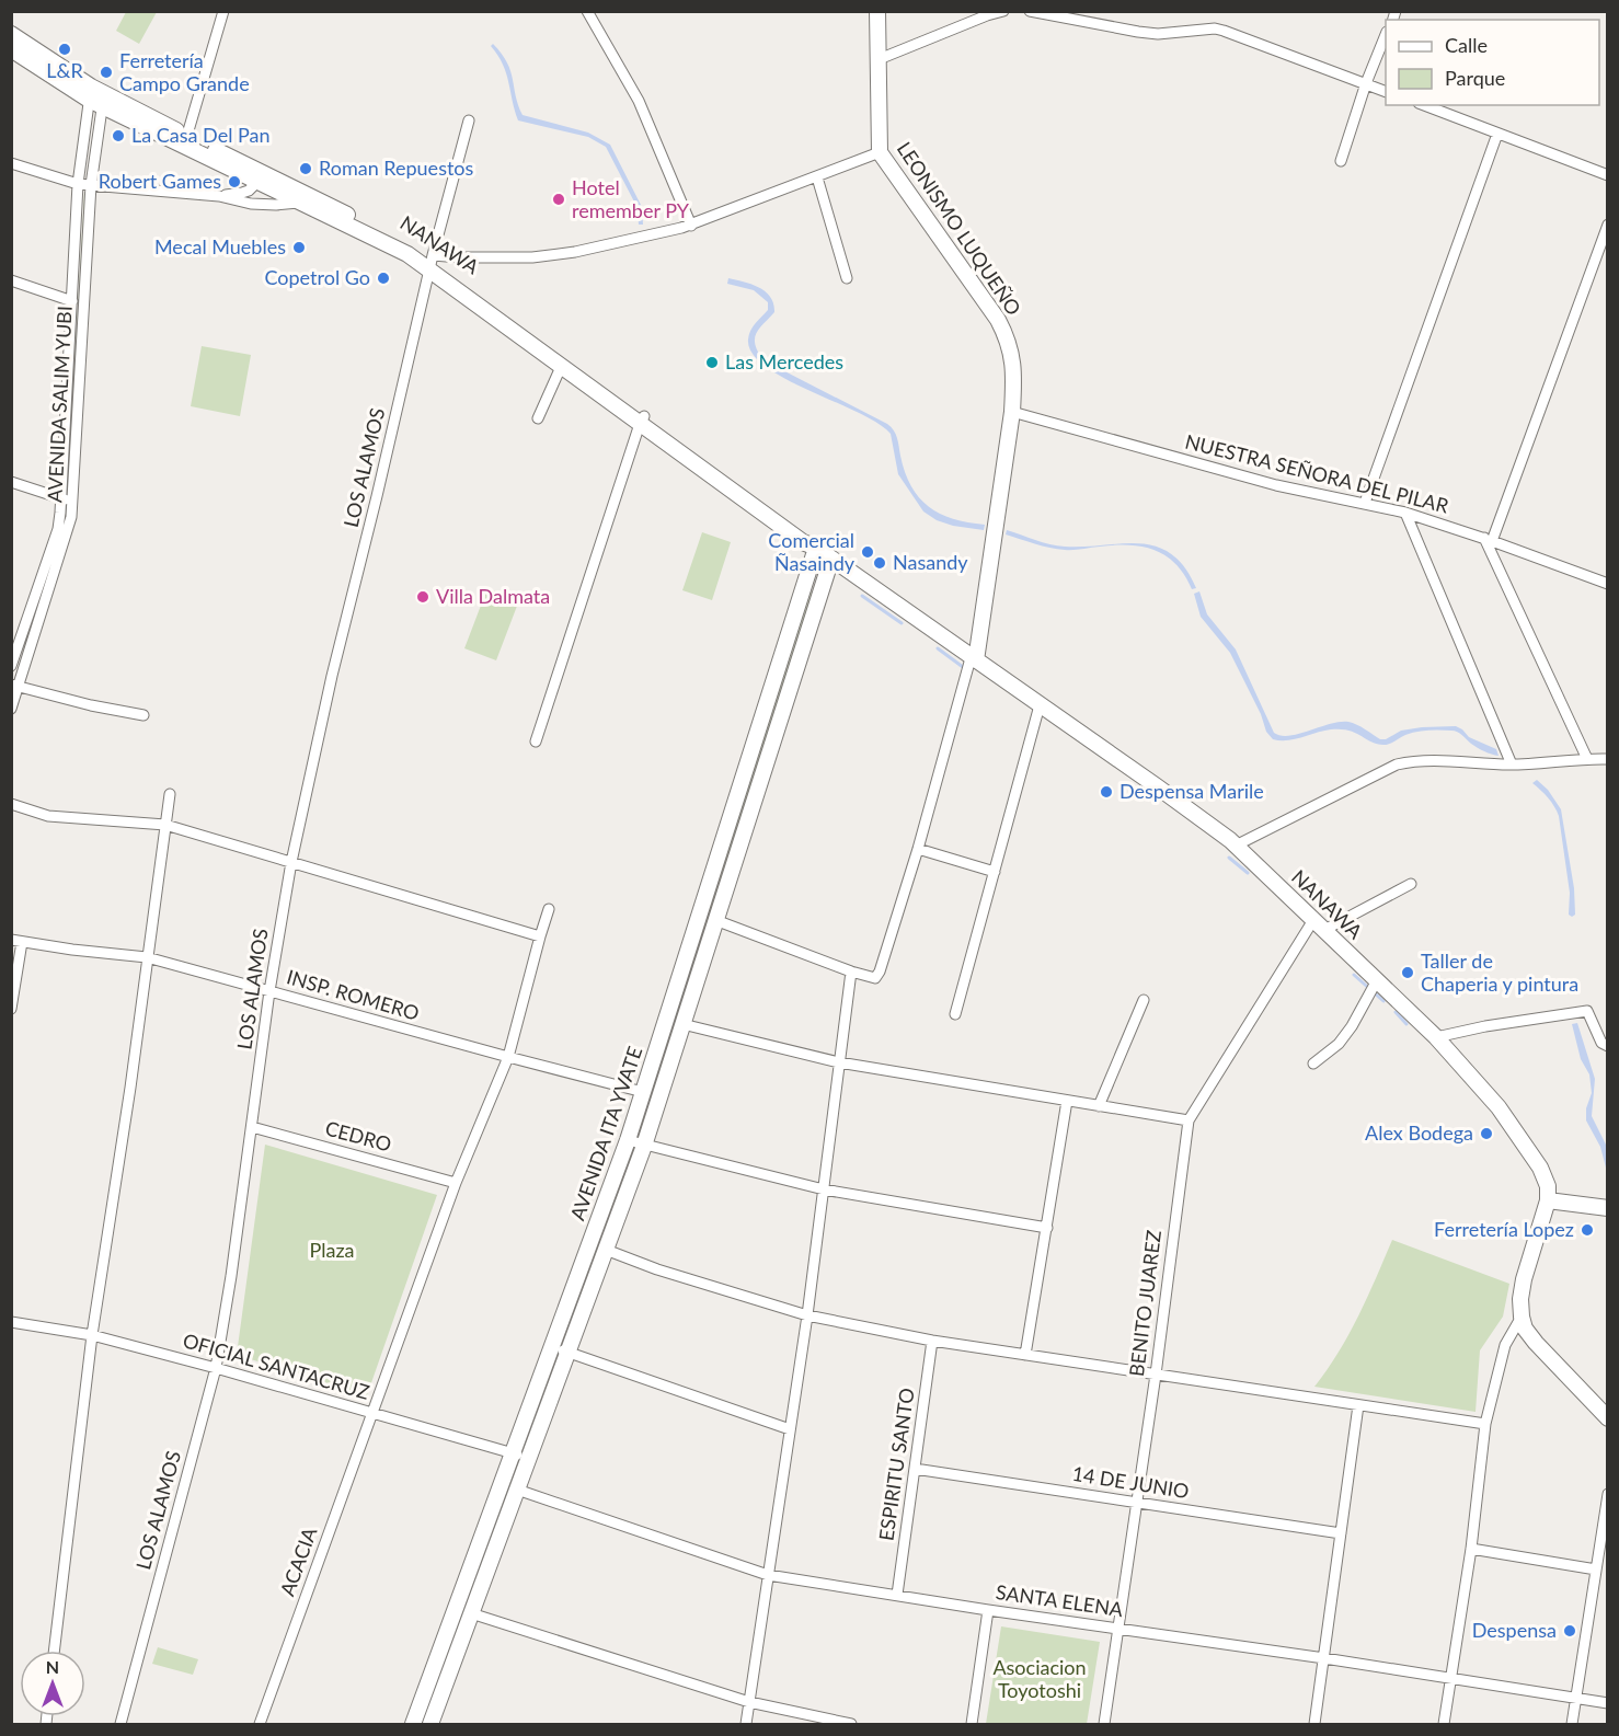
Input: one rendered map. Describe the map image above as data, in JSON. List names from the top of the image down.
{
  "streets": {
    "street": [
      "LEONISMO LUQUEÑO",
      "NANAWA",
      "AVENIDA SALIM YUBI",
      "LOS ALAMOS",
      "NUESTRA SEÑORA DEL PILAR",
      "INSP. ROMERO",
      "AVENIDA ITA YVATE",
      "CEDRO",
      "BENITO JUAREZ",
      "OFICIAL SANTACRUZ",
      "ESPIRITU SANTO",
      "14 DE JUNIO",
      "ACACIA",
      "SANTA ELENA"
    ]
  },
  "crossings": [
    ["LEONISMO LUQUEÑO", "NANAWA"],
    ["LEONISMO LUQUEÑO", "NUESTRA SEÑORA DEL PILAR"],
    ["NANAWA", "AVENIDA SALIM YUBI"],
    ["NANAWA", "LOS ALAMOS"],
    ["NANAWA", "AVENIDA ITA YVATE"],
    ["NANAWA", "BENITO JUAREZ"],
    ["LOS ALAMOS", "INSP. ROMERO"],
    ["LOS ALAMOS", "CEDRO"],
    ["LOS ALAMOS", "OFICIAL SANTACRUZ"],
    ["INSP. ROMERO", "AVENIDA ITA YVATE"],
    ["INSP. ROMERO", "ACACIA"],
    ["AVENIDA ITA YVATE", "OFICIAL SANTACRUZ"],
    ["AVENIDA ITA YVATE", "SANTA ELENA"],
    ["CEDRO", "ACACIA"],
    ["BENITO JUAREZ", "14 DE JUNIO"],
    ["BENITO JUAREZ", "SANTA ELENA"],
    ["OFICIAL SANTACRUZ", "ACACIA"],
    ["ESPIRITU SANTO", "14 DE JUNIO"],
    ["ESPIRITU SANTO", "SANTA ELENA"]
  ],
  "parks": ["Plaza", "Asociacion Toyotoshi"],
  "places": [
    "L&R",
    "Ferretería Campo Grande",
    "La Casa Del Pan",
    "Roman Repuestos",
    "Robert Games",
    "Hotel remember PY",
    "Mecal Muebles",
    "Copetrol Go",
    "Las Mercedes",
    "Comercial Ñasaindy",
    "Nasandy",
    "Villa Dalmata",
    "Despensa Marile",
    "Taller de Chaperia y pintura",
    "Alex Bodega",
    "Ferretería Lopez",
    "Despensa"
  ],
  "legend": ["Calle", "Parque"],
  "north": "top"
}
